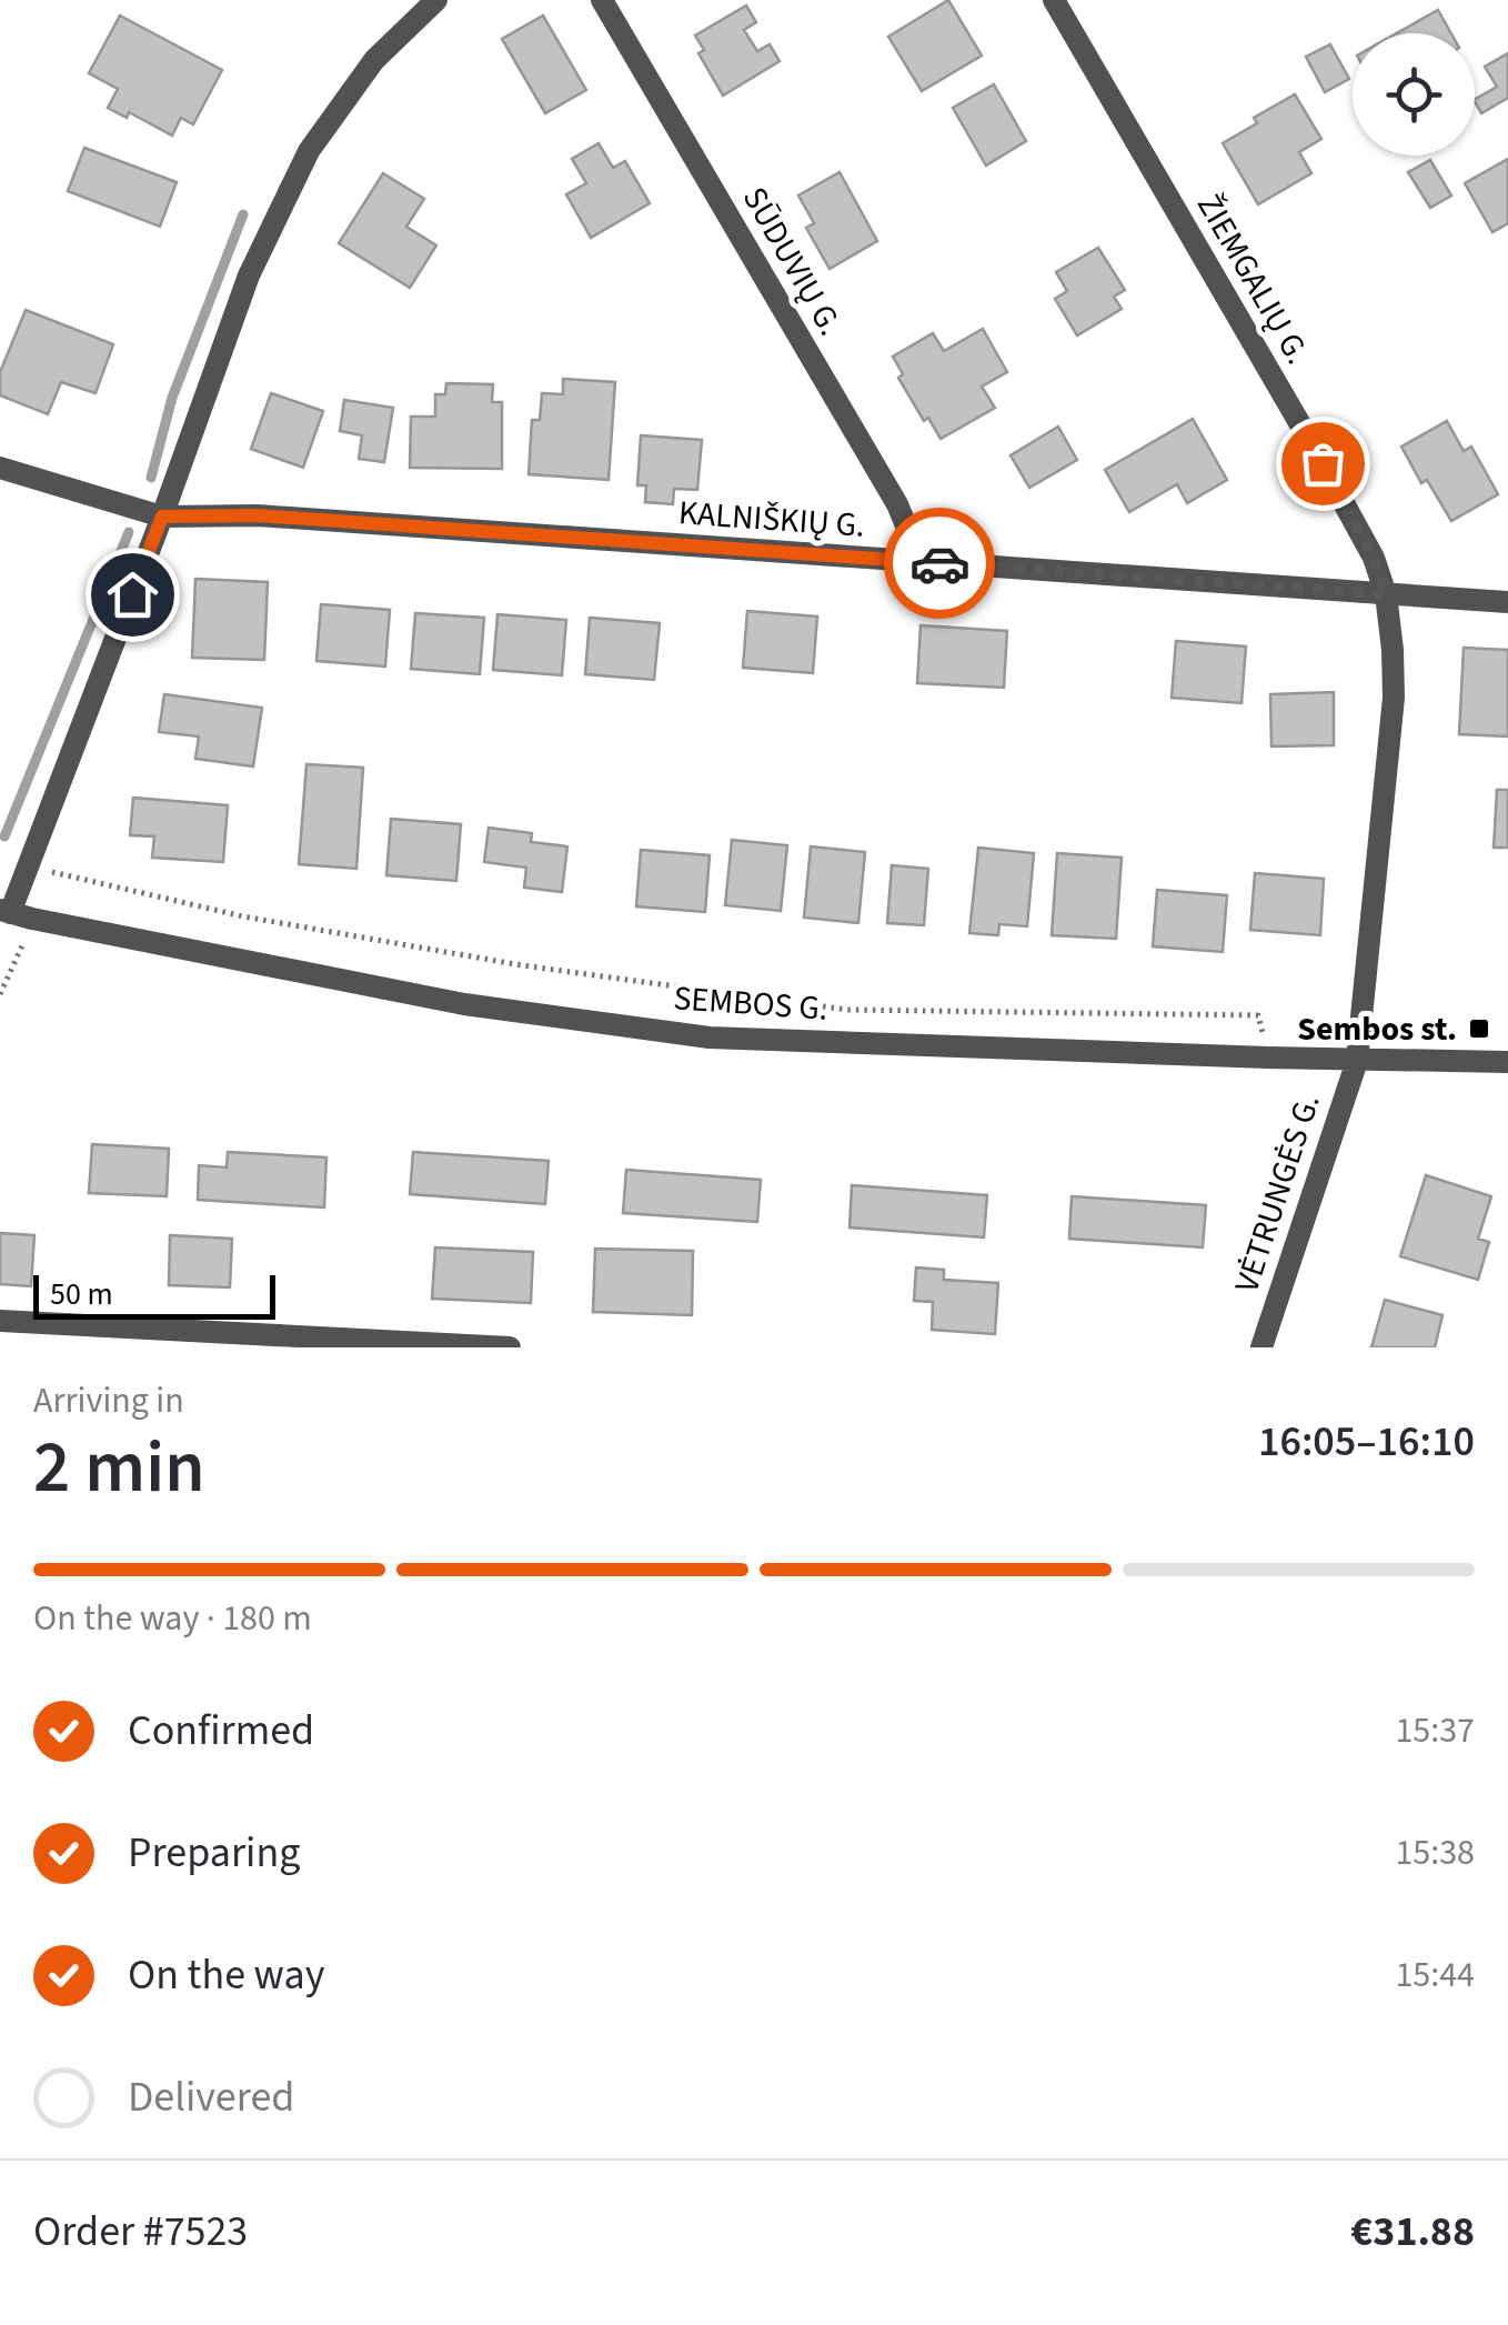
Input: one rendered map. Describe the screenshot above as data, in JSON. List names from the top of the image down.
{
  "streets": {
    "street": [
      "SŪDUVIŲ G.",
      "ŽIEMGALIŲ G.",
      "KALNIŠKIŲ G.",
      "SEMBOS G.",
      "VĖTRUNGĖS G."
    ]
  },
  "crossings": [
    ["SŪDUVIŲ G.", "KALNIŠKIŲ G."],
    ["ŽIEMGALIŲ G.", "KALNIŠKIŲ G."],
    ["ŽIEMGALIŲ G.", "SEMBOS G."],
    ["ŽIEMGALIŲ G.", "VĖTRUNGĖS G."],
    ["SEMBOS G.", "VĖTRUNGĖS G."]
  ],
  "places": {
    "transit": ["Sembos st."]
  },
  "scale_bar": "50 m",
  "page": {
    "scale": "50 m",
    "heading": ["2 min", "Arriving in", "16:05–16:10"],
    "panel": ["Order #7523", "€31.88"],
    "bar": "On the way · 180 m",
    "list": [
      ["Confirmed", "15:37"],
      ["Preparing", "15:38"],
      ["On the way", "15:44"],
      "Delivered"
    ]
  }
}
